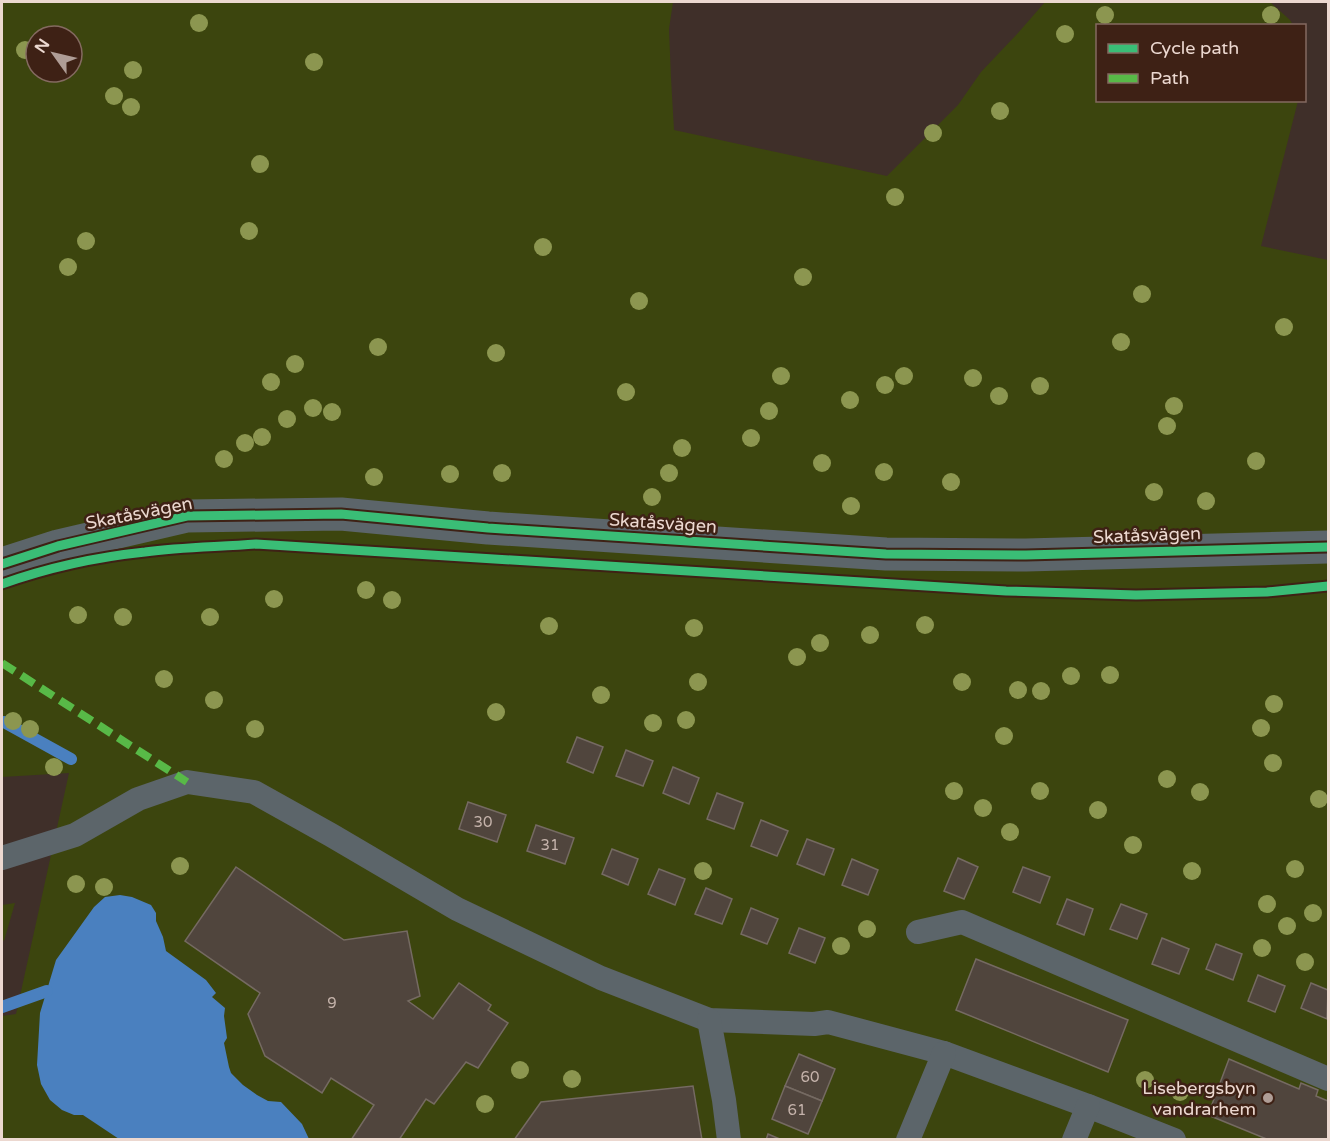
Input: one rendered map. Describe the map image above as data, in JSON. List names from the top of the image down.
{
  "streets": {
    "street": ["Skatåsvägen"]
  },
  "places": ["Lisebergsbyn vandrarhem"],
  "house_numbers": [
    "30",
    "31",
    "9",
    "60",
    "61"
  ],
  "legend": ["Cycle path", "Path"],
  "north": "top left"
}
